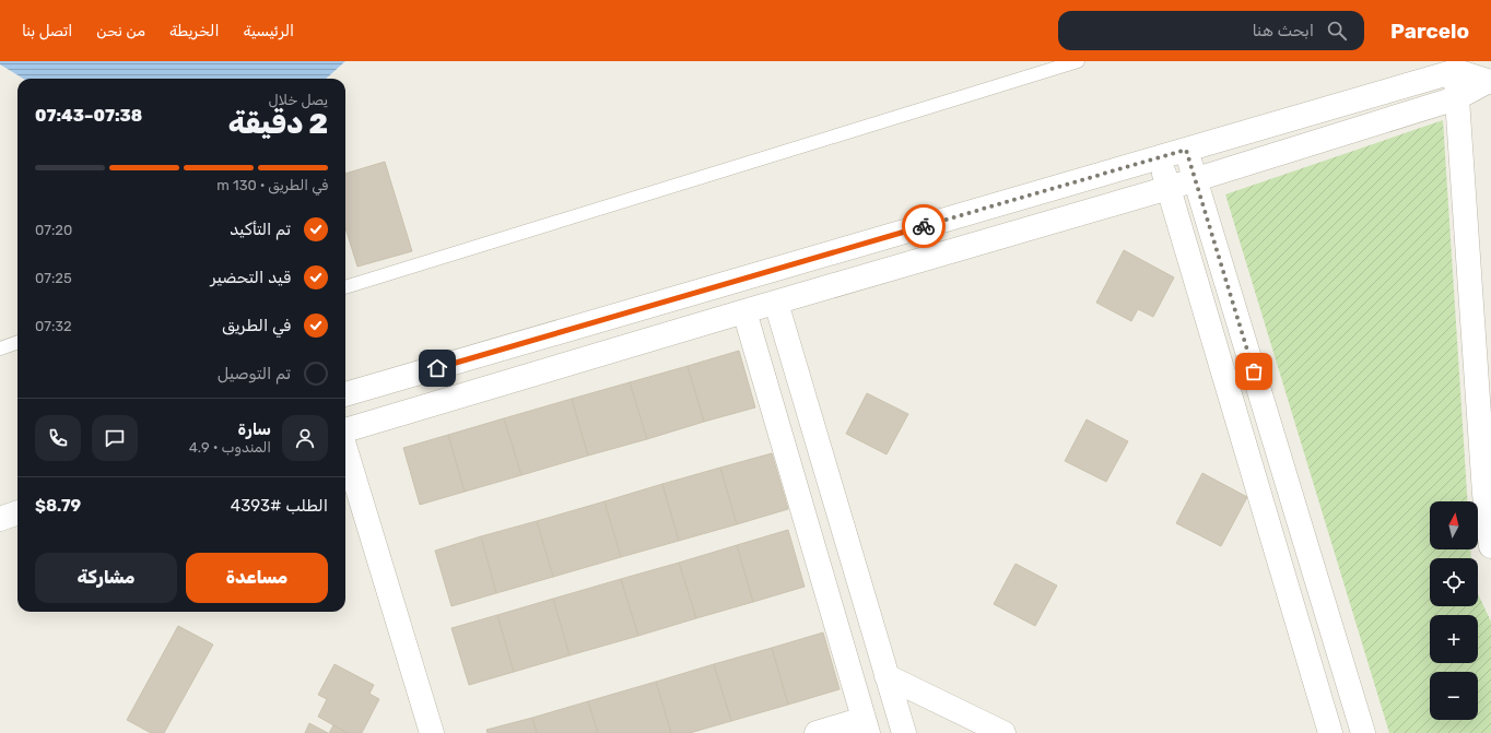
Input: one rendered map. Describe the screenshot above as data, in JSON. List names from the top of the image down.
{
  "north": "top",
  "page": {
    "header": "Parcelo",
    "search": "ابحث هنا",
    "nav": [
      "الرئيسية",
      "الخريطة",
      "من نحن",
      "اتصل بنا"
    ],
    "heading": ["2 دقيقة", "يصل خلال", "07:38–07:43"],
    "panel": [
      "سارة",
      "المندوب · 4.9",
      "الطلب #4393",
      "$8.79"
    ],
    "bar": "في الطريق · 130 m",
    "list": [
      ["تم التأكيد", "07:20"],
      ["قيد التحضير", "07:25"],
      ["في الطريق", "07:32"],
      "تم التوصيل"
    ],
    "map_buttons": ["+", "−"],
    "buttons": ["مساعدة", "مشاركة"]
  }
}
